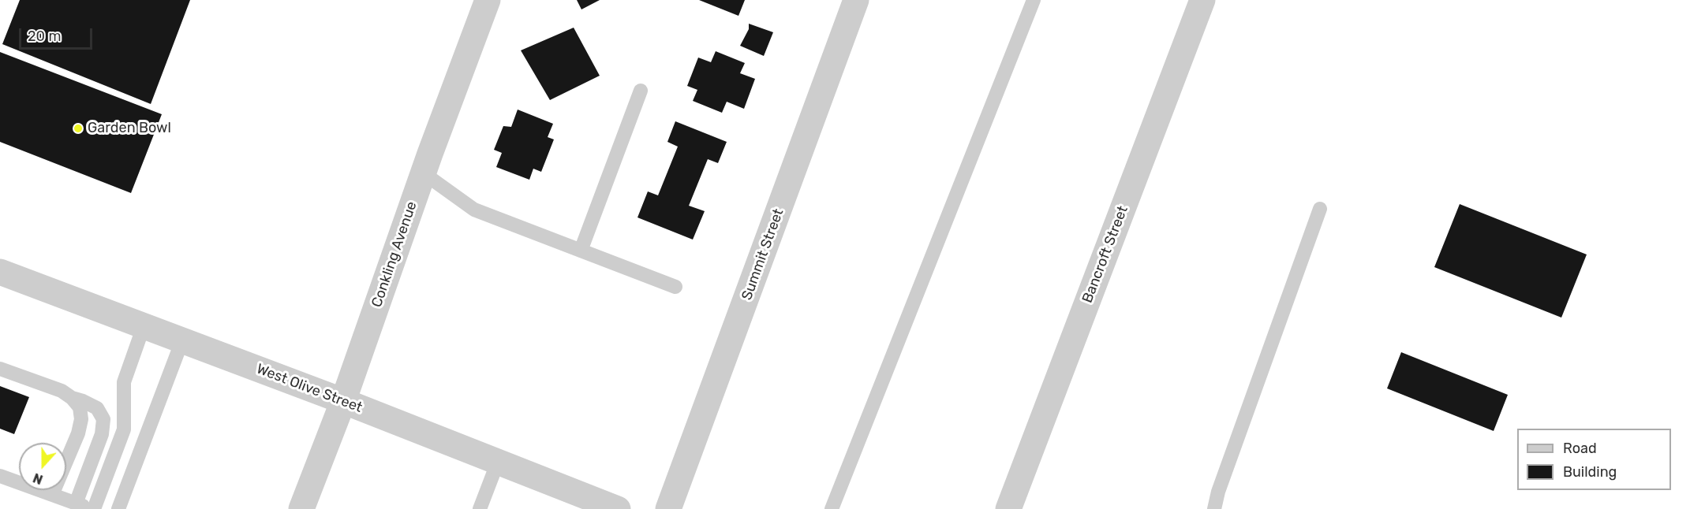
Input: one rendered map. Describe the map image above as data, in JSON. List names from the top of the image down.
{
  "streets": {
    "street": [
      "Conkling Avenue",
      "Summit Street",
      "Bancroft Street",
      "West Olive Street"
    ]
  },
  "crossings": [
    ["Conkling Avenue", "West Olive Street"]
  ],
  "places": ["Garden Bowl"],
  "legend": ["Road", "Building"],
  "scale_bar": "20 m",
  "north": "bottom"
}
